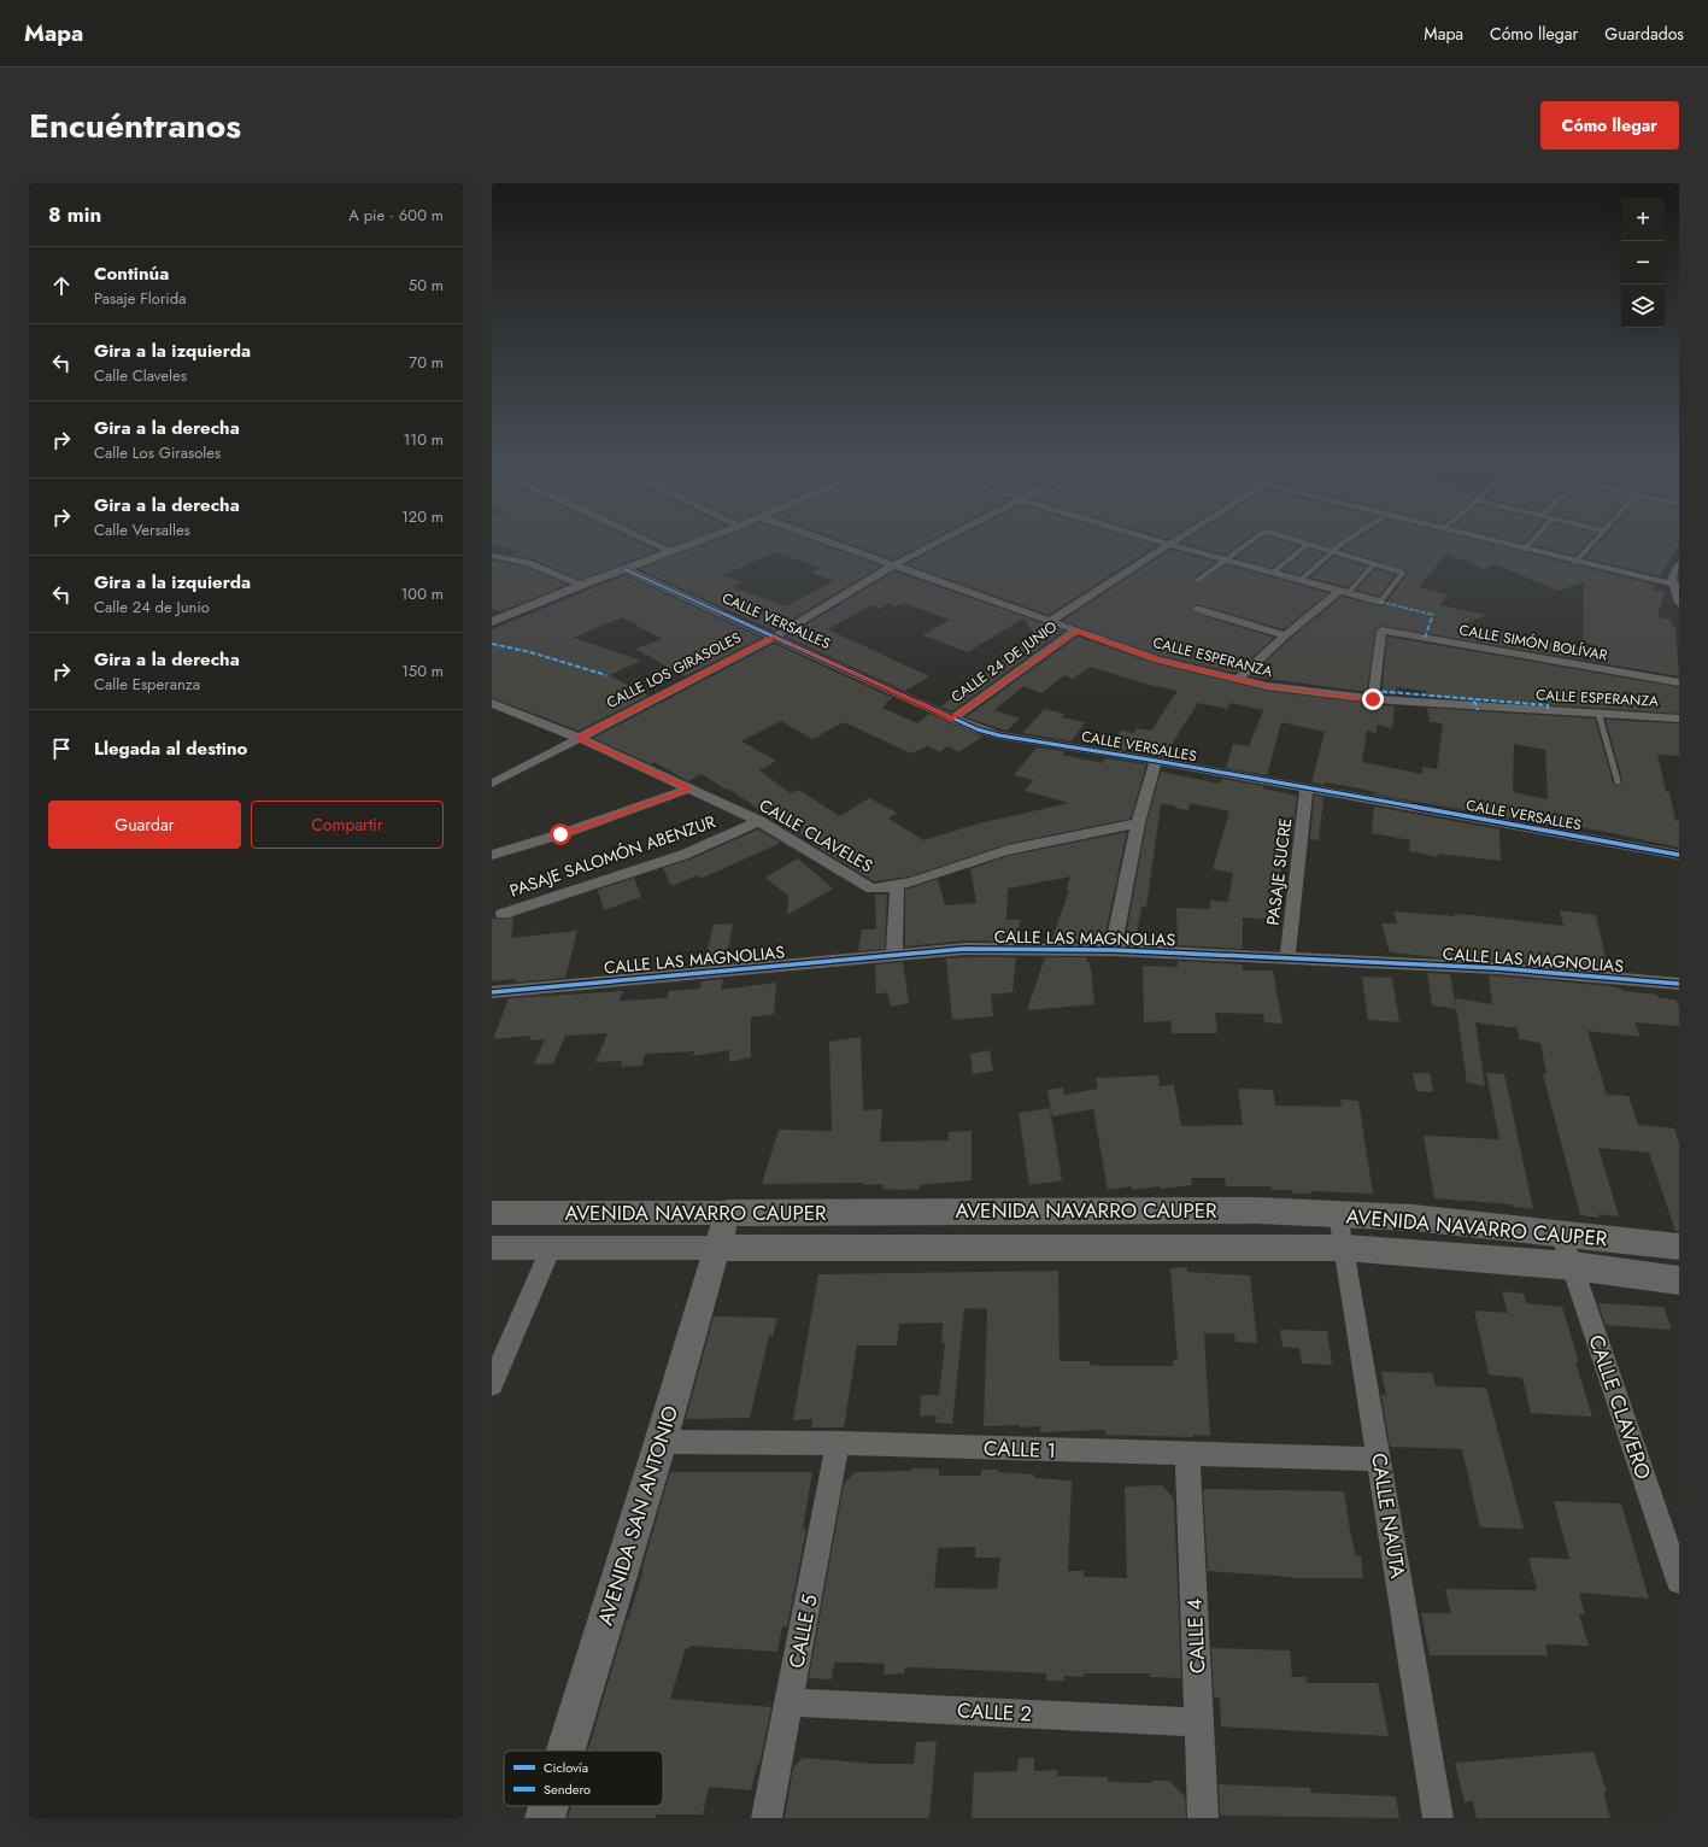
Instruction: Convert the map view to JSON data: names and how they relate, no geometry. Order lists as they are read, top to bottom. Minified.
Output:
{"streets":{"main road":["AVENIDA NAVARRO CAUPER","AVENIDA SAN ANTONIO"],"street":["CALLE VERSALLES","CALLE SIMÓN BOLÍVAR","CALLE ESPERANZA","CALLE 24 DE JUNIO","CALLE LOS GIRASOLES","CALLE CLAVELES","PASAJE SALOMÓN ABENZUR","PASAJE SUCRE","CALLE LAS MAGNOLIAS","CALLE CLAVERO","CALLE 1","CALLE NAUTA","CALLE 5","CALLE 4","CALLE 2"]},"crossings":[["CALLE VERSALLES","CALLE 24 DE JUNIO"],["CALLE VERSALLES","CALLE LOS GIRASOLES"],["CALLE VERSALLES","PASAJE SUCRE"],["CALLE SIMÓN BOLÍVAR","CALLE ESPERANZA"],["CALLE ESPERANZA","CALLE 24 DE JUNIO"],["CALLE ESPERANZA","CALLE LOS GIRASOLES"],["CALLE LOS GIRASOLES","CALLE CLAVELES"],["CALLE CLAVELES","PASAJE SALOMÓN ABENZUR"],["PASAJE SUCRE","CALLE LAS MAGNOLIAS"],["AVENIDA NAVARRO CAUPER","CALLE CLAVERO"],["AVENIDA NAVARRO CAUPER","AVENIDA SAN ANTONIO"],["AVENIDA NAVARRO CAUPER","CALLE NAUTA"],["CALLE 1","AVENIDA SAN ANTONIO"],["CALLE 1","CALLE NAUTA"],["CALLE 1","CALLE 5"],["CALLE 1","CALLE 4"],["CALLE 5","CALLE 2"],["CALLE 4","CALLE 2"]],"legend":["Ciclovía","Sendero"],"page":{"header":"Mapa","nav":["Mapa","Cómo llegar","Guardados"],"title":"Encuéntranos","buttons":["Cómo llegar",["Guardar","Compartir"]],"heading":["8 min","A pie · 600 m"],"map_buttons":["+","−"],"list":[["Continúa","Pasaje Florida","50 m"],["Gira a la izquierda","Calle Claveles","70 m"],["Gira a la derecha","Calle Los Girasoles","110 m"],["Gira a la derecha","Calle Versalles","120 m"],["Gira a la izquierda","Calle 24 de Junio","100 m"],["Gira a la derecha","Calle Esperanza","150 m"],"Llegada al destino"]}}
